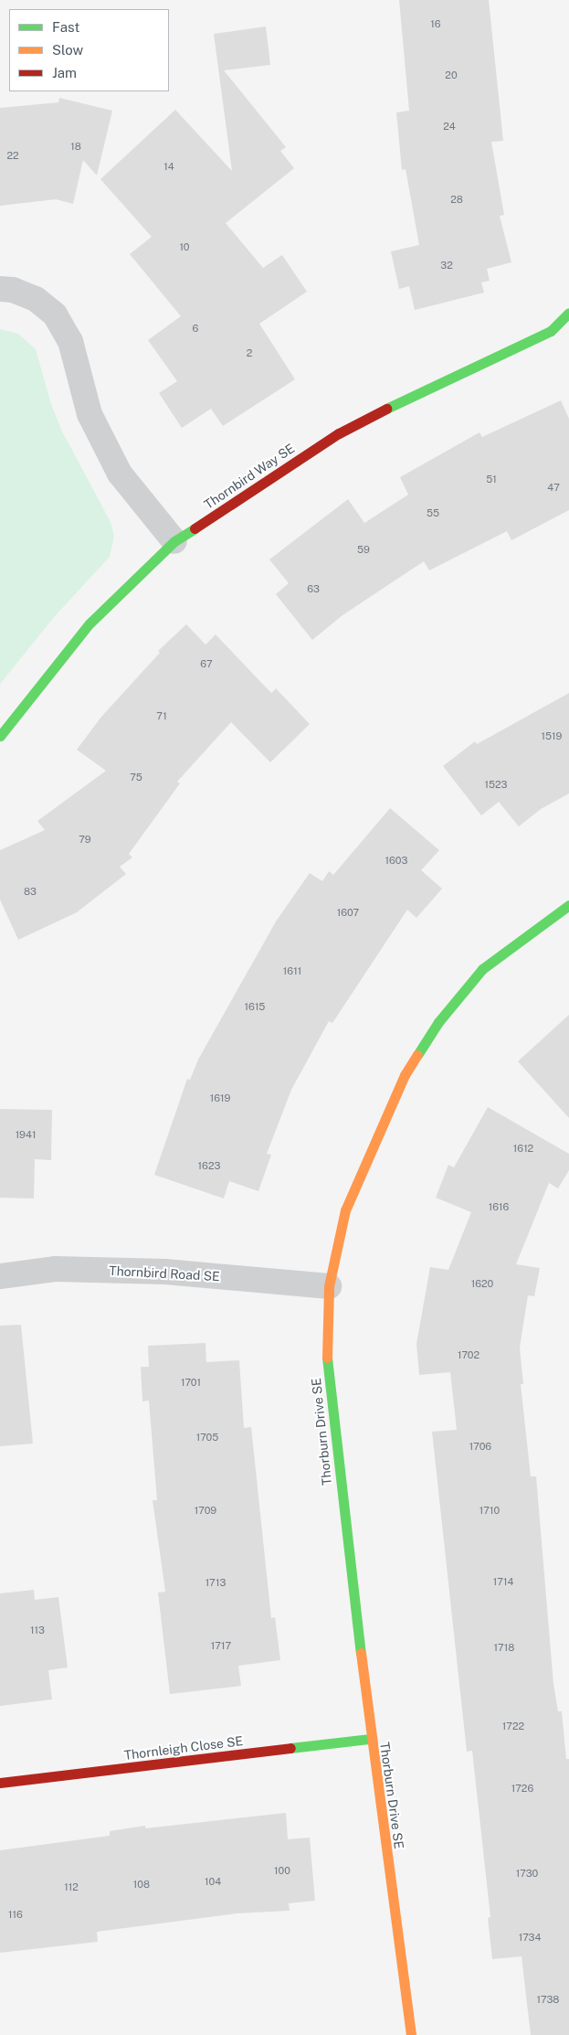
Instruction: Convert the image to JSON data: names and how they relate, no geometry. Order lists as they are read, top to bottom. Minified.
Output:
{"streets":{"street":["Thornbird Way SE","Thornbird Road SE","Thorburn Drive SE","Thornleigh Close SE"]},"crossings":[["Thornbird Road SE","Thorburn Drive SE"],["Thorburn Drive SE","Thornleigh Close SE"]],"house_numbers":["16","20","24","18","22","14","28","10","32","6","2","51","47","55","59","63","67","71","1519","75","1523","79","1603","83","1607","1611","1615","1619","1941","1612","1623","1616","1620","1702","1701","1705","1706","1709","1710","1714","1713","113","1717","1718","1722","1726","100","1730","104","108","112","116","1734","1738"],"legend":["Fast","Slow","Jam"]}
